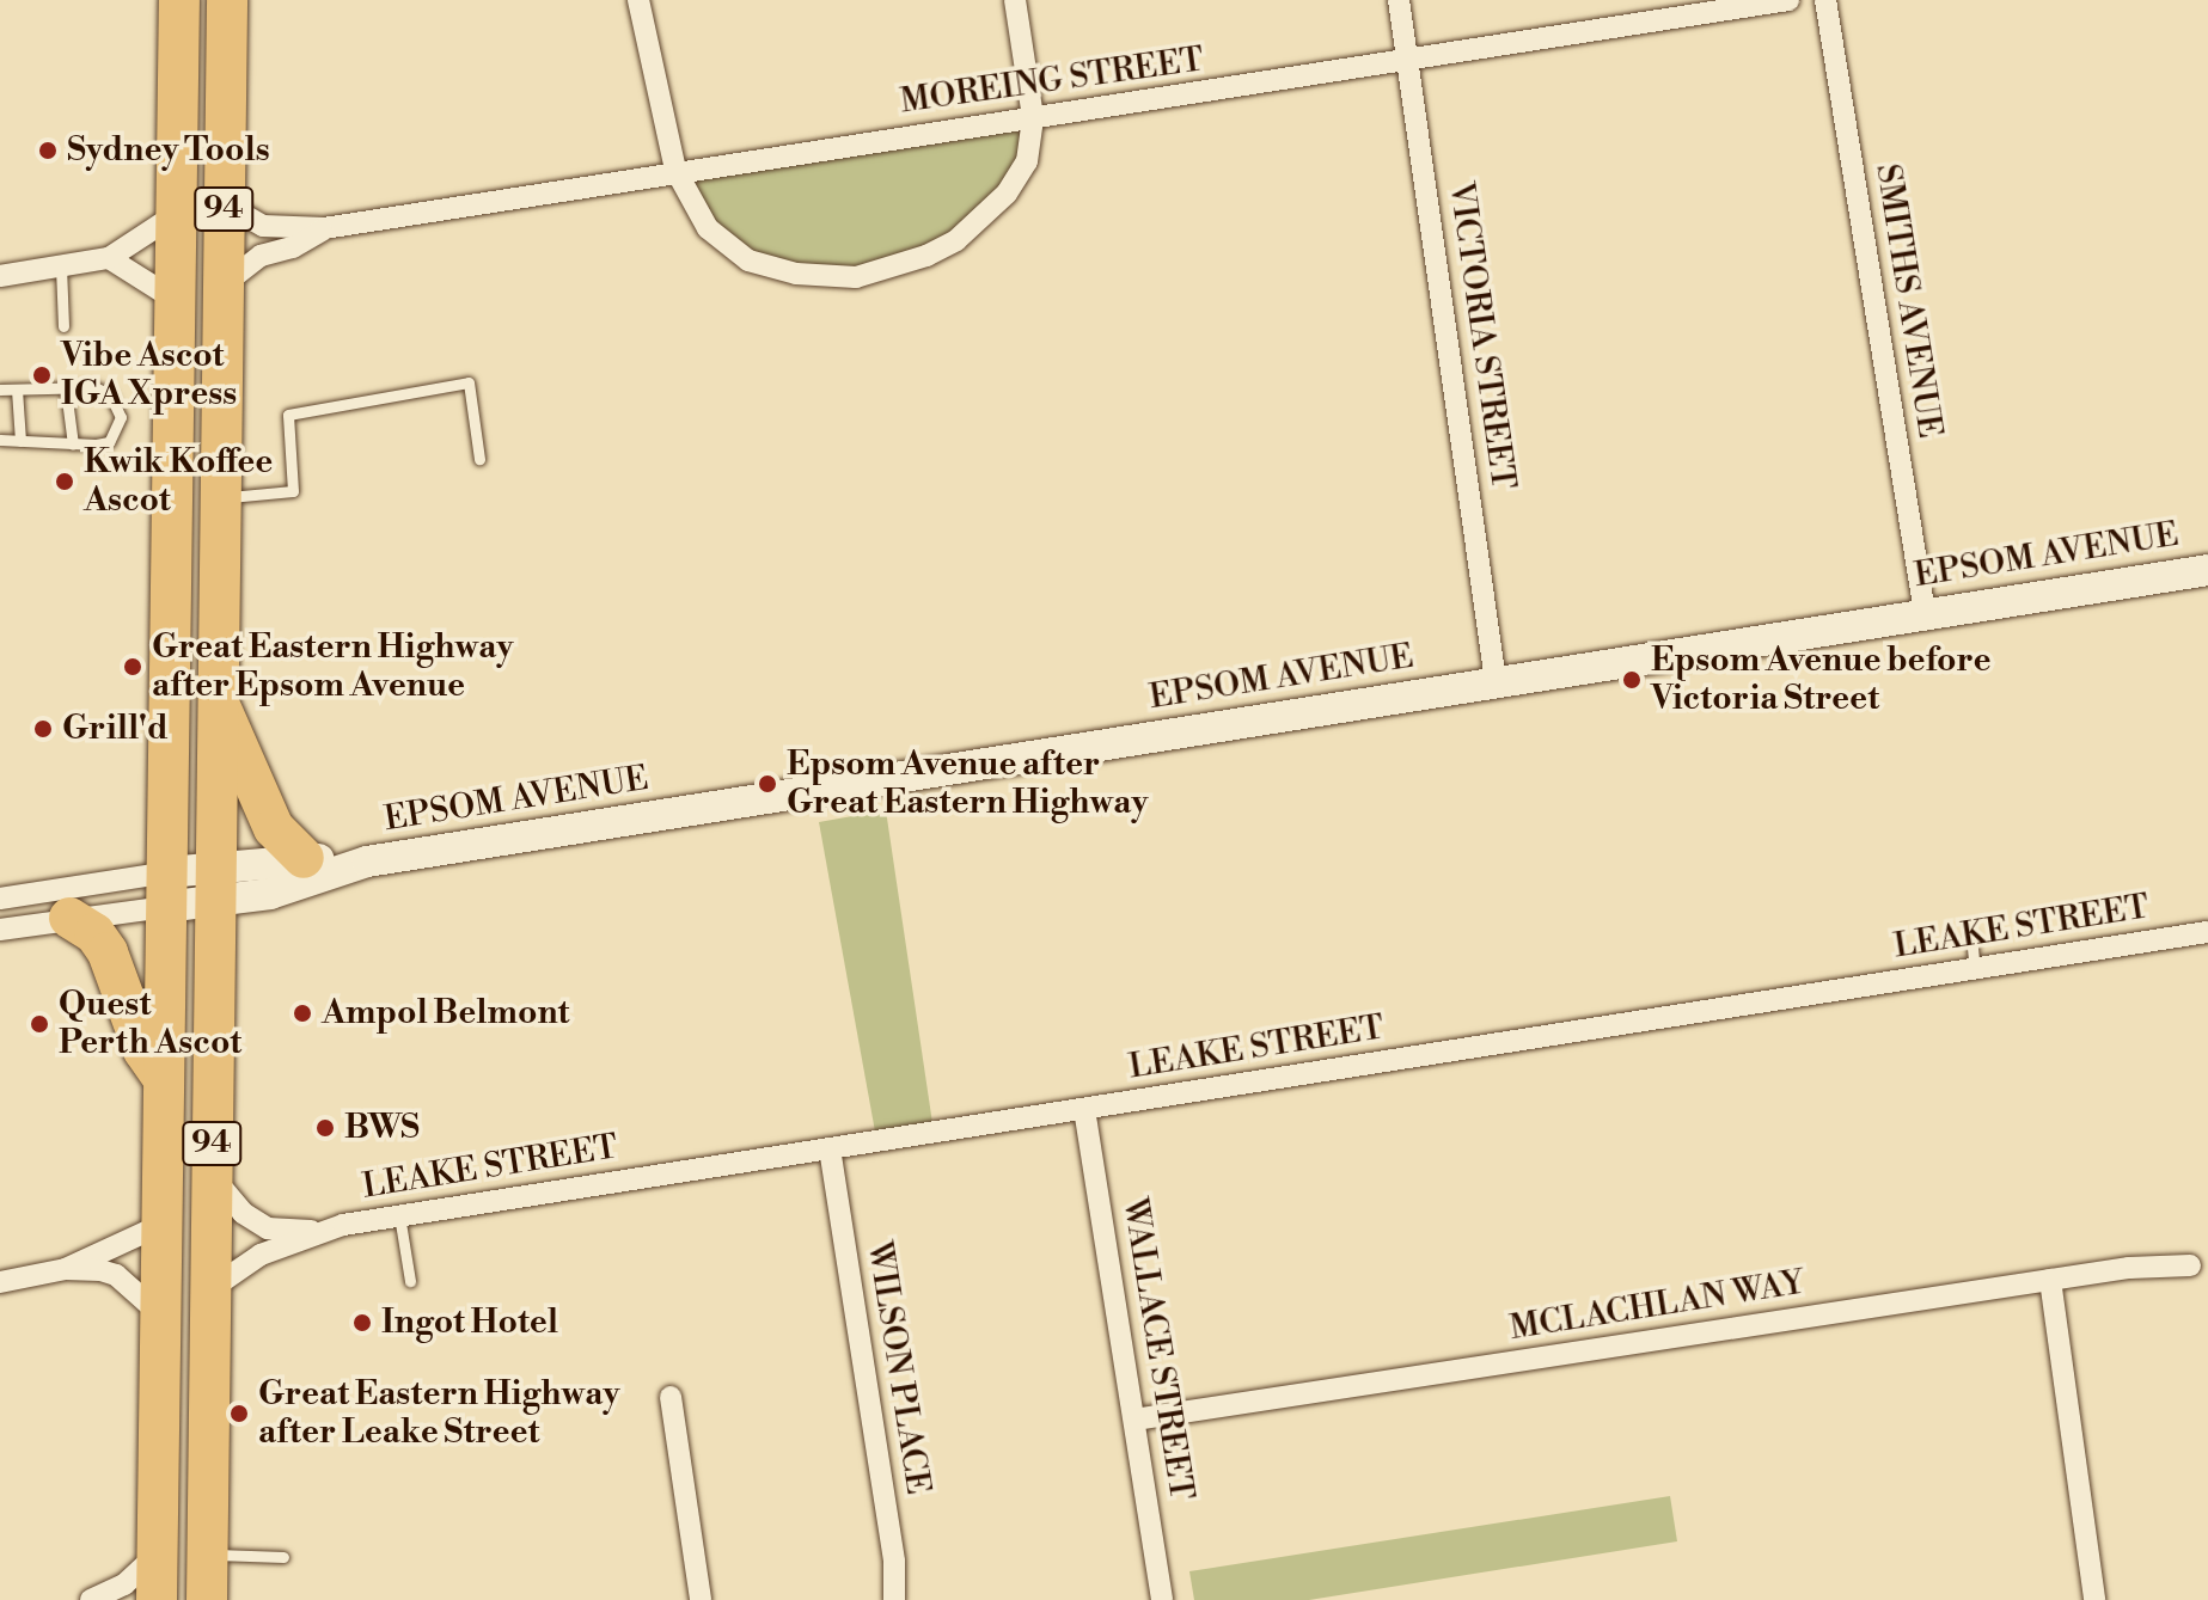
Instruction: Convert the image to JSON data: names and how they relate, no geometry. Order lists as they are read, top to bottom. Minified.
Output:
{"streets":{"highway":["94"],"street":["MOREING STREET","SMITHS AVENUE","VICTORIA STREET","EPSOM AVENUE","LEAKE STREET","MCLACHLAN WAY","WALLACE STREET","WILSON PLACE"]},"crossings":[["MOREING STREET","94"],["MOREING STREET","VICTORIA STREET"],["94","EPSOM AVENUE"],["94","LEAKE STREET"],["SMITHS AVENUE","EPSOM AVENUE"],["VICTORIA STREET","EPSOM AVENUE"],["LEAKE STREET","WALLACE STREET"],["LEAKE STREET","WILSON PLACE"],["MCLACHLAN WAY","WALLACE STREET"]],"places":["Sydney Tools","Vibe Ascot IGA Xpress","Kwik Koffee Ascot","Great Eastern Highway after Epsom Avenue","Epsom Avenue before Victoria Street","Grill'd","Epsom Avenue after Great Eastern Highway","Ampol Belmont","Quest Perth Ascot","BWS","Ingot Hotel","Great Eastern Highway after Leake Street"]}
